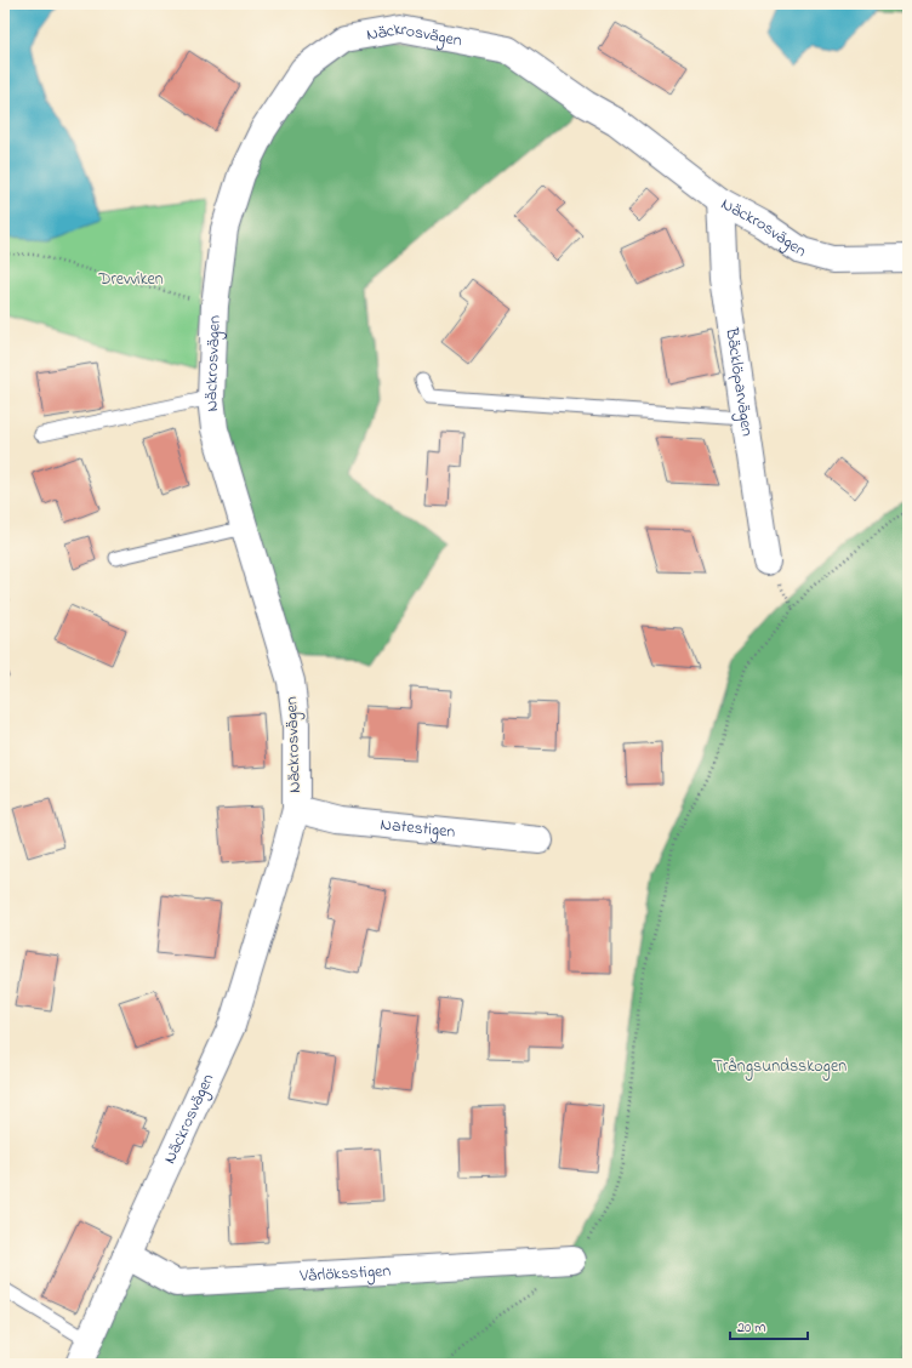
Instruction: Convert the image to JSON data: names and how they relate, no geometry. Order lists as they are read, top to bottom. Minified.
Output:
{"streets":{"street":["Näckrosvägen","Bäcklöparvägen","Natestigen","Vårlöksstigen"]},"crossings":[["Näckrosvägen","Bäcklöparvägen"],["Näckrosvägen","Natestigen"],["Näckrosvägen","Vårlöksstigen"]],"parks":["Drevviken","Trångsundsskogen"],"scale_bar":"20 m"}
